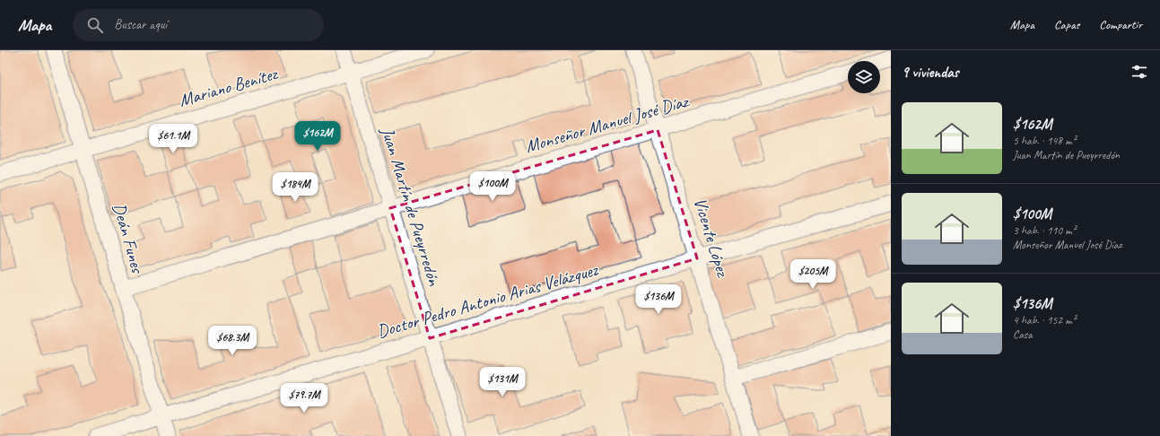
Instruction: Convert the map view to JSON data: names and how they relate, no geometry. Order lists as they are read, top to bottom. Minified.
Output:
{"streets":{"street":["Mariano Benítez","Monseñor Manuel José Díaz","Juan Martín de Pueyrredón","Vicente López","Deán Funes","Doctor Pedro Antonio Arias Velázquez"]},"crossings":[["Mariano Benítez","Juan Martín de Pueyrredón"],["Mariano Benítez","Deán Funes"],["Monseñor Manuel José Díaz","Juan Martín de Pueyrredón"],["Monseñor Manuel José Díaz","Vicente López"],["Monseñor Manuel José Díaz","Deán Funes"],["Juan Martín de Pueyrredón","Doctor Pedro Antonio Arias Velázquez"],["Vicente López","Doctor Pedro Antonio Arias Velázquez"],["Deán Funes","Doctor Pedro Antonio Arias Velázquez"]],"page":{"header":"Mapa","search":"Buscar aquí","nav":["Mapa","Capas","Compartir"],"heading":"9 viviendas","list":[{"name":"$162M","note":"5 hab. · 148 m² · Juan Martín de Pueyrredón"},{"name":"$100M","note":"3 hab. · 110 m² · Monseñor Manuel José Díaz"},{"name":"$136M","note":"4 hab. · 152 m² · Casa"}],"price":["$162M","$61.1M","$100M","$184M","$205M","$136M","$68.3M","$131M","$79.7M"]}}
